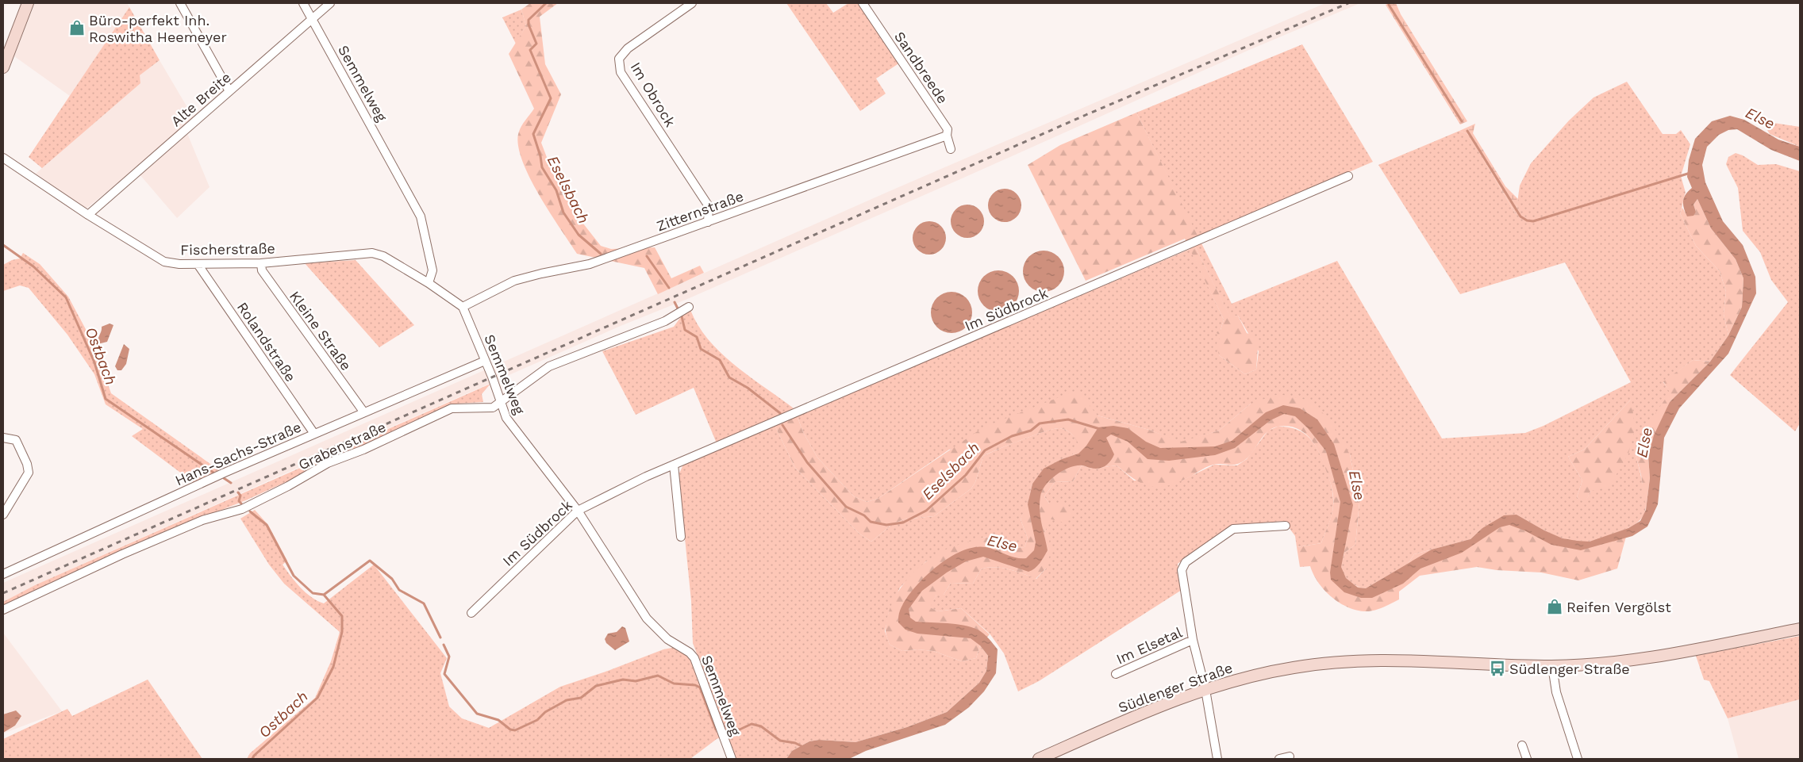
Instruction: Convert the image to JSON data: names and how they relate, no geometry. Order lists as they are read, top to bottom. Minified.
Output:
{"streets":{"main road":["Südlenger Straße"],"street":["Sandbreede","Semmelweg","Im Obrock","Alte Breite","Zitternstraße","Fischerstraße","Im Südbrock","Kleine Straße","Rolandstraße","Grabenstraße","Hans-Sachs-Straße","Im Elsetal"]},"crossings":[["Sandbreede","Zitternstraße"],["Semmelweg","Alte Breite"],["Semmelweg","Zitternstraße"],["Semmelweg","Fischerstraße"],["Semmelweg","Im Südbrock"],["Semmelweg","Grabenstraße"],["Semmelweg","Hans-Sachs-Straße"],["Im Obrock","Zitternstraße"],["Alte Breite","Fischerstraße"],["Fischerstraße","Kleine Straße"],["Fischerstraße","Rolandstraße"],["Kleine Straße","Hans-Sachs-Straße"],["Rolandstraße","Hans-Sachs-Straße"]],"water":["Else","Eselsbach","Ostbach"],"places":{"shop":["Büro-perfekt Inh. Roswitha Heemeyer","Reifen Vergölst"],"bus stop":["Südlenger Straße"]}}
